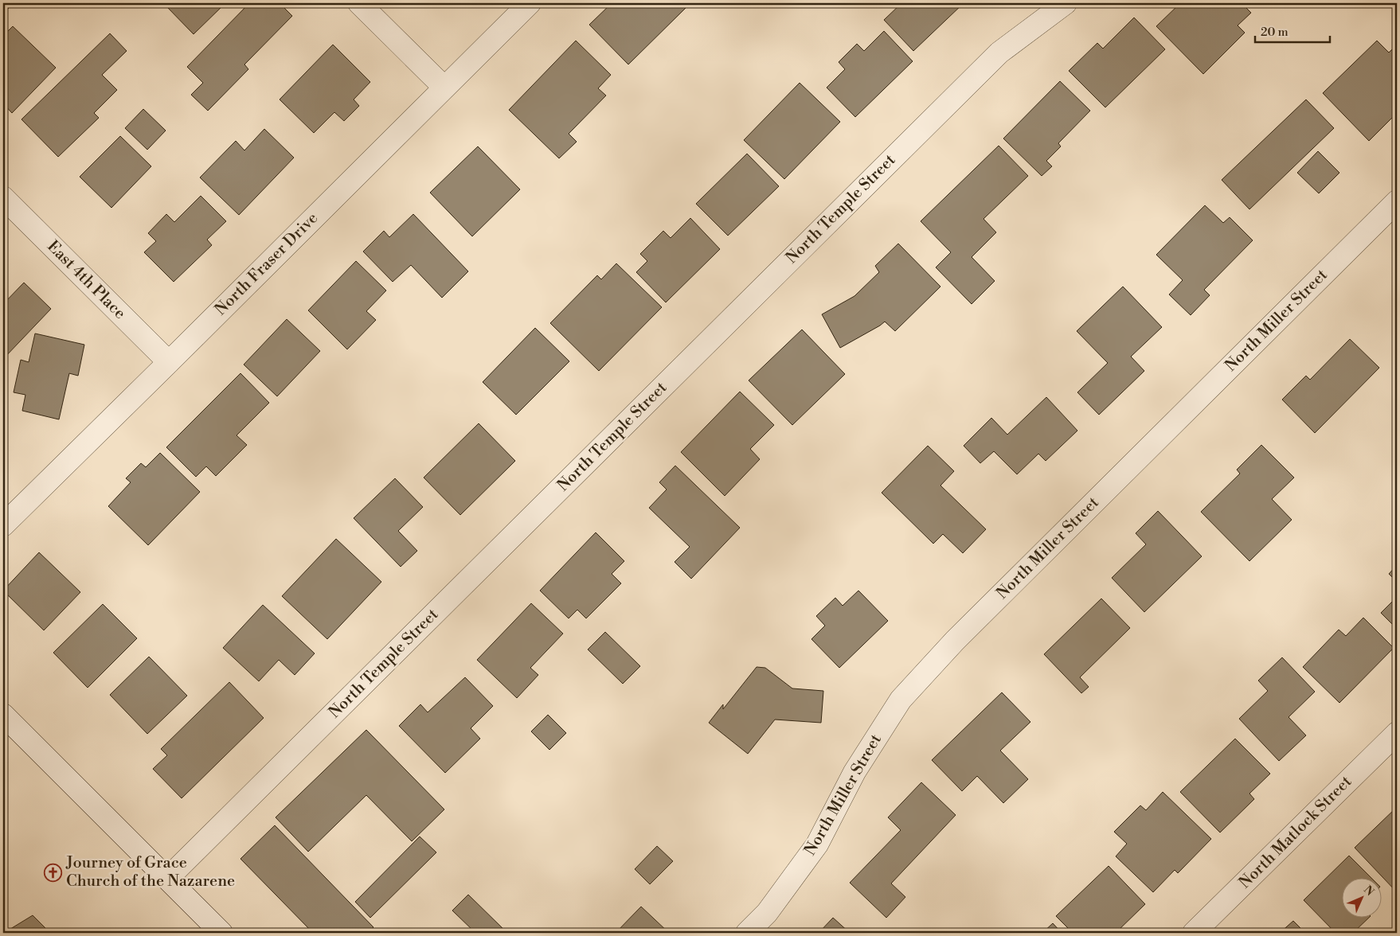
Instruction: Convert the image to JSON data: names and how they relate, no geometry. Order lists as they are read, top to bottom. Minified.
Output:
{"streets":{"street":["North Temple Street","North Fraser Drive","East 4th Place","North Miller Street","North Matlock Street"]},"crossings":[["North Fraser Drive","East 4th Place"]],"places":{"church":["Journey of Grace Church of the Nazarene"]},"scale_bar":"20 m","north":"top right"}
